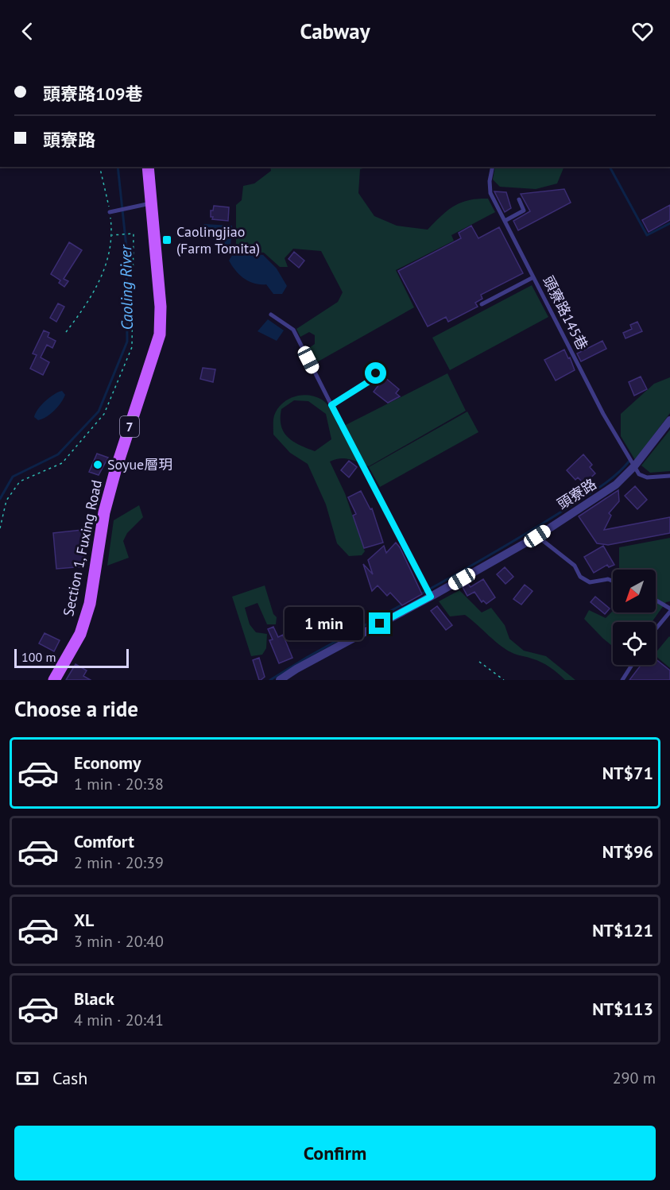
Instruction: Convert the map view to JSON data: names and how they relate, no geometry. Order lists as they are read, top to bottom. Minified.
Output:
{"streets":{"main road":["7","Section 1, Fuxing Road"],"street":["頭寮路"],"lane":["頭寮路145巷"]},"crossings":[["頭寮路145巷","頭寮路"]],"water":["Caoling River"],"places":{"transit":["Caolingjiao (Farm Tomita)"],"other":["Soyue層玥"]},"scale_bar":"100 m","north":"bottom left","page":{"header":"Cabway","banner":["頭寮路109巷","頭寮路"],"bubble":"1 min","scale":"100 m","heading":"Choose a ride","list":[{"name":"Economy","note":"1 min · 20:38","value":"NT$71"},{"name":"Comfort","note":"2 min · 20:39","value":"NT$96"},{"name":"XL","note":"3 min · 20:40","value":"NT$121"},{"name":"Black","note":"4 min · 20:41","value":"NT$113"}],"pay":["Cash","290 m"],"buttons":"Confirm"}}
